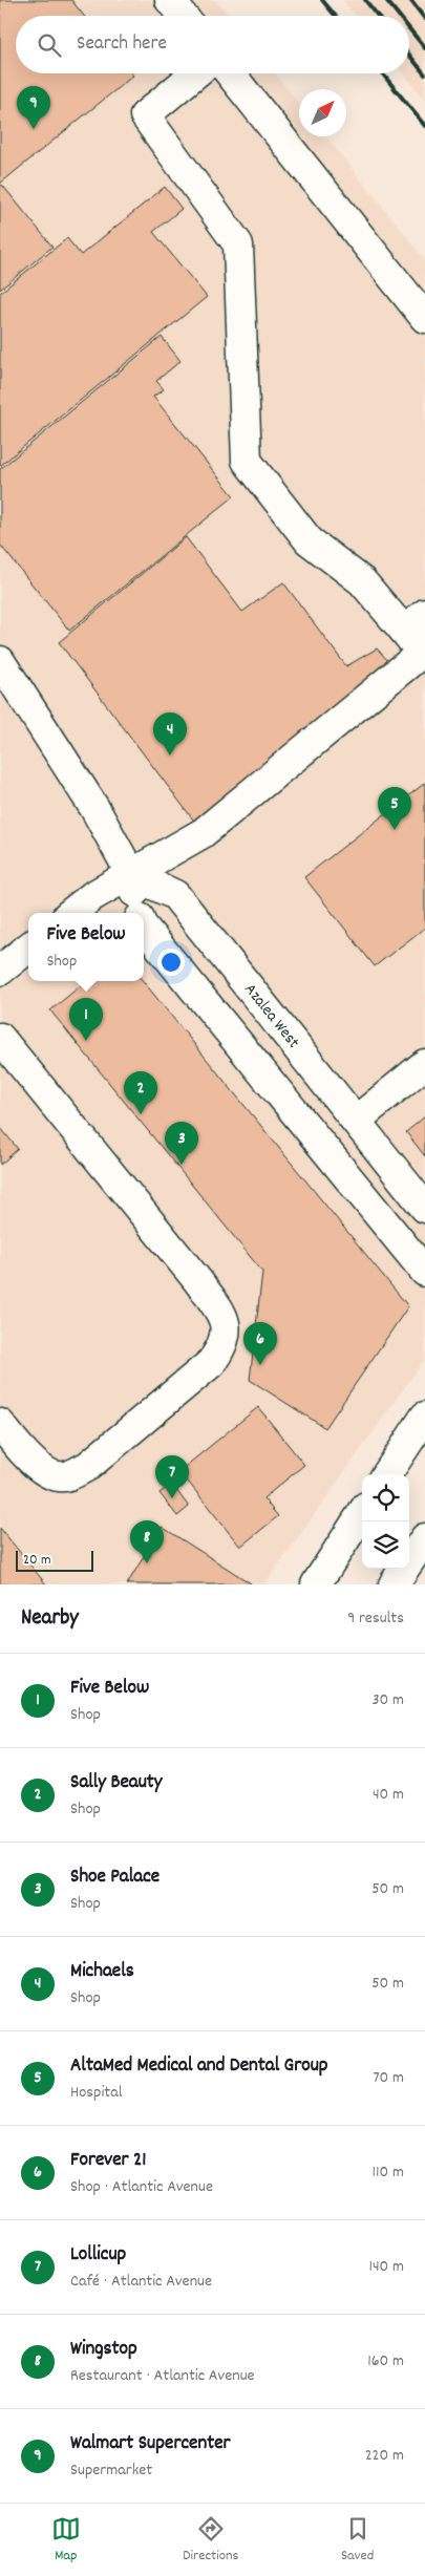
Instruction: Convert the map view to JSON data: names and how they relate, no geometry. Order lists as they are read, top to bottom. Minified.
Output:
{"streets":{"main road":["Azalea West"]},"scale_bar":"20 m","north":"top right","page":{"search":"Search here","pins":["9","4","5","1","2","3","6","7","8"],"popup":["Five Below","Shop"],"scale":"20 m","heading":["Nearby","9 results"],"list":[{"mark":"1","name":"Five Below","note":"Shop","value":"30 m"},{"mark":"2","name":"Sally Beauty","note":"Shop","value":"40 m"},{"mark":"3","name":"Shoe Palace","note":"Shop","value":"50 m"},{"mark":"4","name":"Michaels","note":"Shop","value":"50 m"},{"mark":"5","name":"AltaMed Medical and Dental Group","note":"Hospital","value":"70 m"},{"mark":"6","name":"Forever 21","note":"Shop · Atlantic Avenue","value":"110 m"},{"mark":"7","name":"Lollicup","note":"Café · Atlantic Avenue","value":"140 m"},{"mark":"8","name":"Wingstop","note":"Restaurant · Atlantic Avenue","value":"160 m"},{"mark":"9","name":"Walmart Supercenter","note":"Supermarket","value":"220 m"}],"nav":["Map","Directions","Saved"]}}
